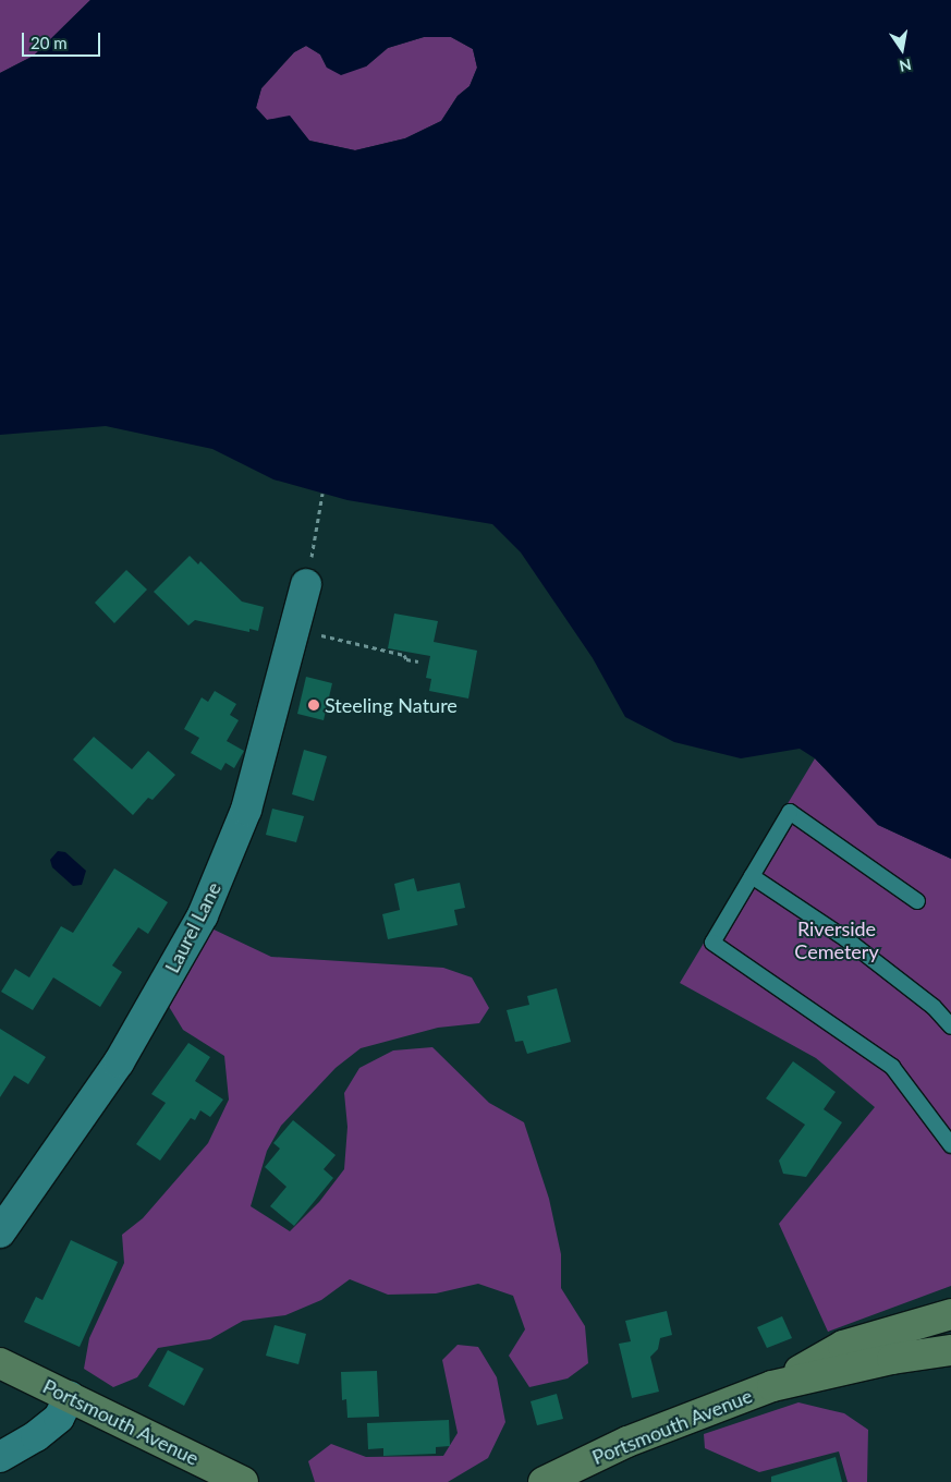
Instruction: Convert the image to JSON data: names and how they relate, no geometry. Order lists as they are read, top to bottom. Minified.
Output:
{"streets":{"main road":["Portsmouth Avenue"],"street":["Laurel Lane"]},"parks":["Riverside Cemetery"],"places":["Steeling Nature"],"scale_bar":"20 m","north":"bottom"}
